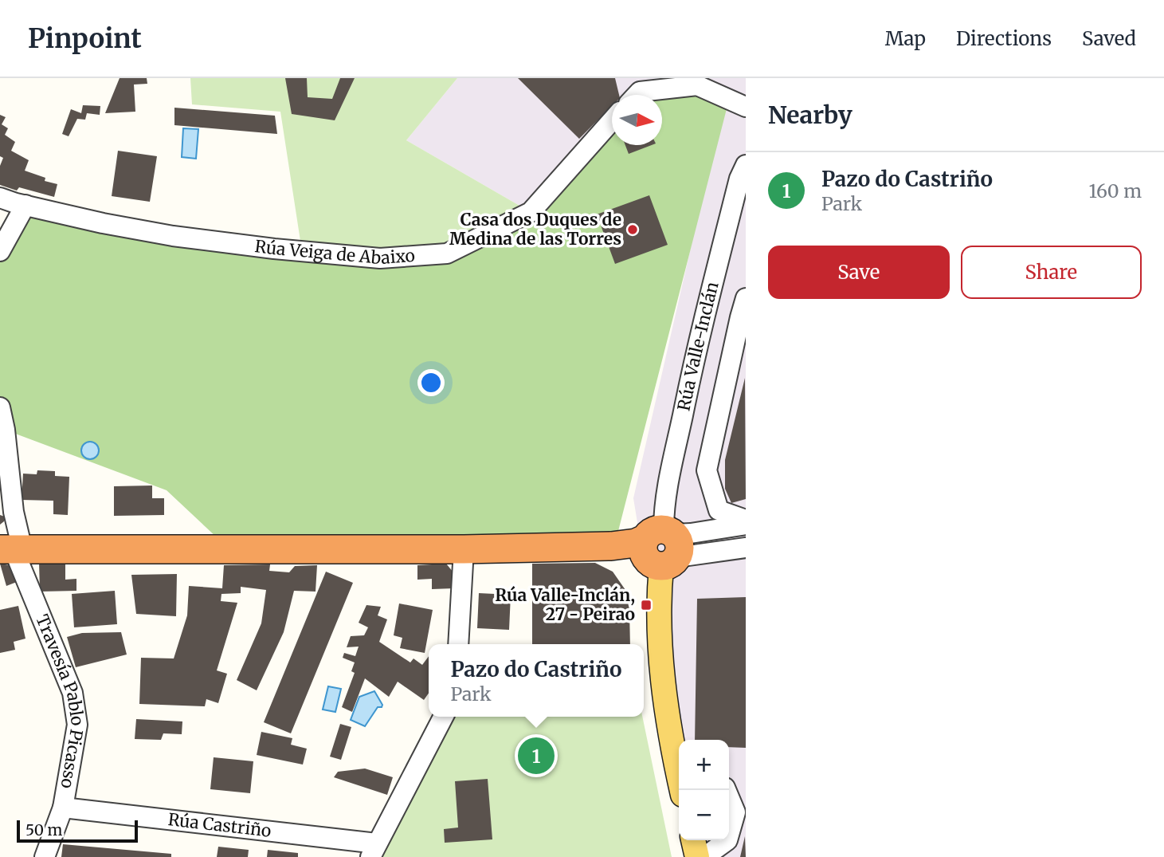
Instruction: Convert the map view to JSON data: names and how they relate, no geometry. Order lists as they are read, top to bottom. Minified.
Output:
{"streets":{"main road":["Rúa Valle-Inclán"],"street":["Rúa Veiga de Abaixo","Travesía Pablo Picasso","Rúa Castriño"]},"crossings":[["Travesía Pablo Picasso","Rúa Castriño"]],"places":{"other":["Casa dos Duques de Medina de las Torres"],"transit":["Rúa Valle-Inclán, 27 - Peirao"]},"scale_bar":"50 m","north":"right","page":{"header":"Pinpoint","nav":["Map","Directions","Saved"],"heading":"Nearby","list":[{"mark":"1","name":"Pazo do Castriño","note":"Park","value":"160 m"}],"buttons":["Save","Share"],"popup":["Pazo do Castriño","Park"],"pins":"1","map_buttons":["+","−"],"scale":"50 m"}}
